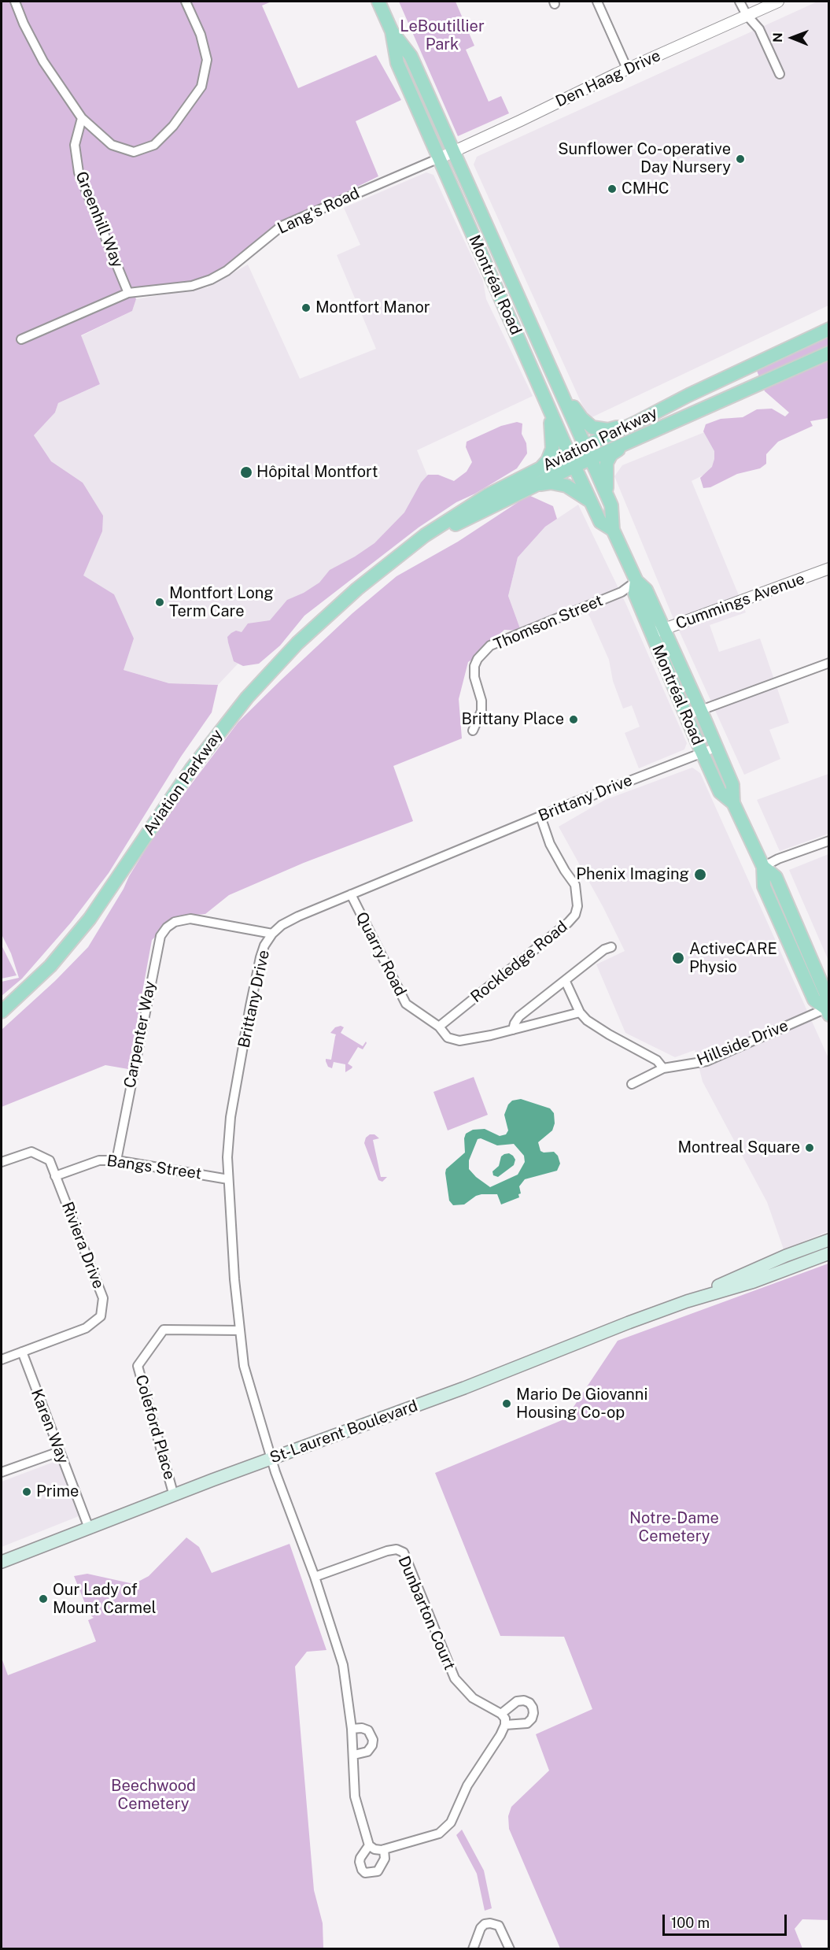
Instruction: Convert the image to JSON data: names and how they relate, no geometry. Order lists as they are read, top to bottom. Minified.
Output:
{"streets":{"main road":["Montréal Road","Aviation Parkway","St-Laurent Boulevard"],"street":["Den Haag Drive","Lang's Road","Greenhill Way","Cummings Avenue","Thomson Street","Brittany Drive","Quarry Road","Rockledge Road","Carpenter Way","Hillside Drive","Bangs Street","Riviera Drive","Karen Way","Coleford Place","Dunbarton Court"]},"crossings":[["Den Haag Drive","Lang's Road"],["Den Haag Drive","Montréal Road"],["Lang's Road","Greenhill Way"],["Lang's Road","Montréal Road"],["Montréal Road","Aviation Parkway"],["Montréal Road","Cummings Avenue"],["Montréal Road","Thomson Street"],["Montréal Road","Brittany Drive"],["Montréal Road","Hillside Drive"],["Brittany Drive","Quarry Road"],["Brittany Drive","Rockledge Road"],["Brittany Drive","Carpenter Way"],["Brittany Drive","Bangs Street"],["Brittany Drive","Coleford Place"],["Brittany Drive","St-Laurent Boulevard"],["Quarry Road","Rockledge Road"],["Carpenter Way","Bangs Street"],["Bangs Street","Riviera Drive"],["Riviera Drive","Karen Way"],["Karen Way","St-Laurent Boulevard"],["Coleford Place","St-Laurent Boulevard"]],"parks":["LeBoutillier Park","Notre-Dame Cemetery","Beechwood Cemetery"],"places":["Sunflower Co-operative Day Nursery","CMHC","Montfort Manor","Hôpital Montfort","Montfort Long Term Care","Brittany Place","Phenix Imaging","ActiveCARE Physio","Montreal Square","Mario De Giovanni Housing Co-op","Prime","Our Lady of Mount Carmel"],"scale_bar":"100 m","north":"left"}
